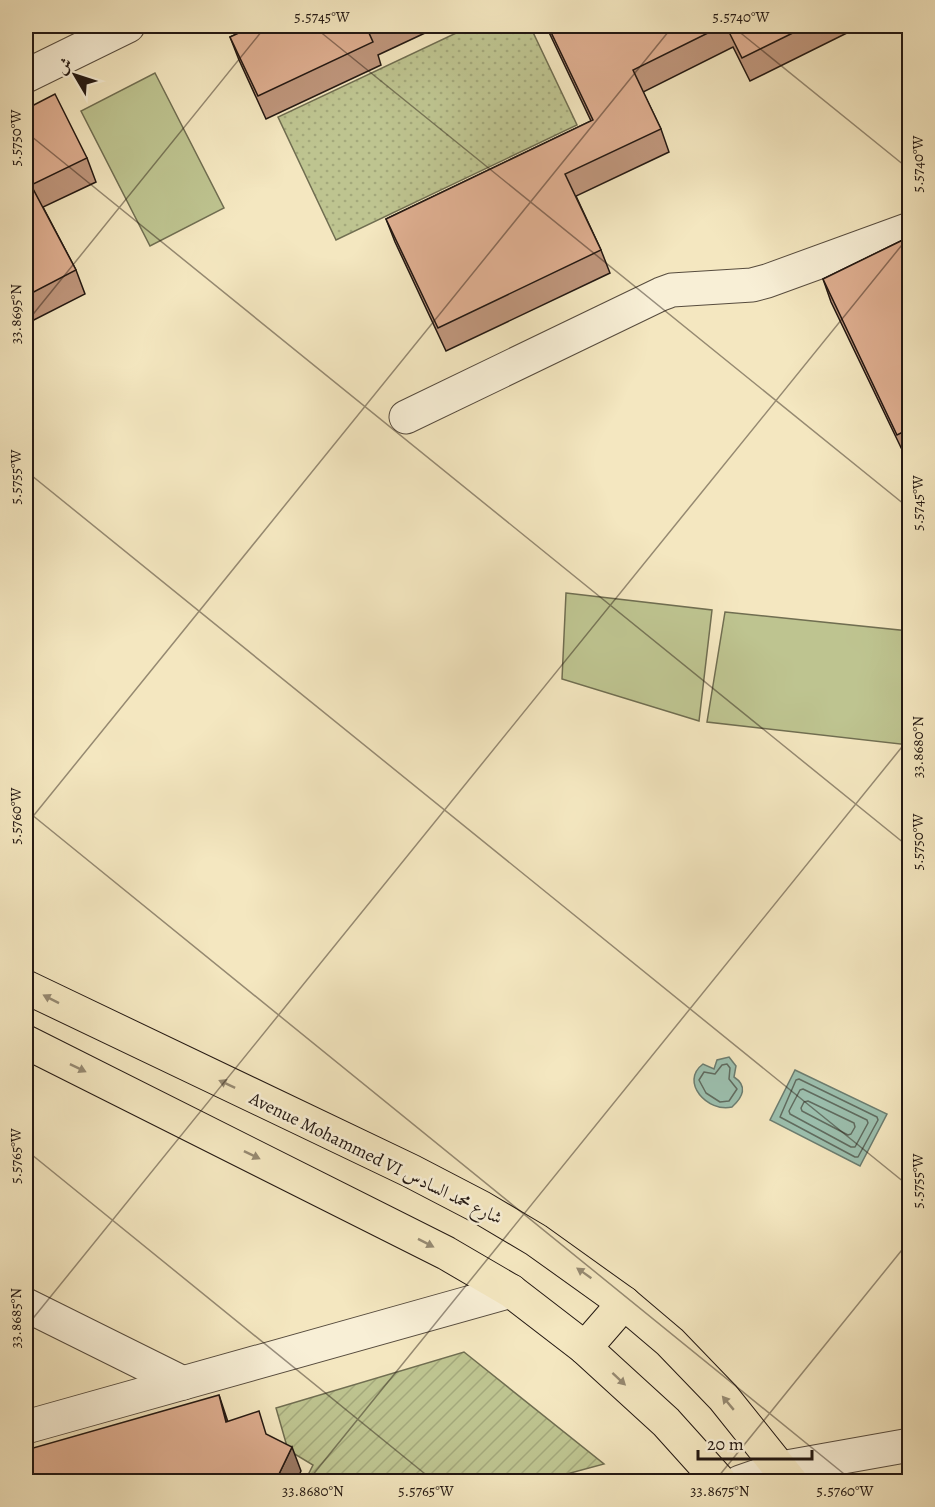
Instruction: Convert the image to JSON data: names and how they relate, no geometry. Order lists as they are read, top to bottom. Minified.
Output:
{"streets":{"main road":["Avenue Mohammed VI شارع محمد السادس"]},"scale_bar":"20 m","north":"top left","coordinates":["5.5745°W","5.5740°W","5.5750°W","33.8695°N","5.5755°W","33.8680°N","5.5760°W","5.5765°W","33.8685°N","33.8675°N"]}
